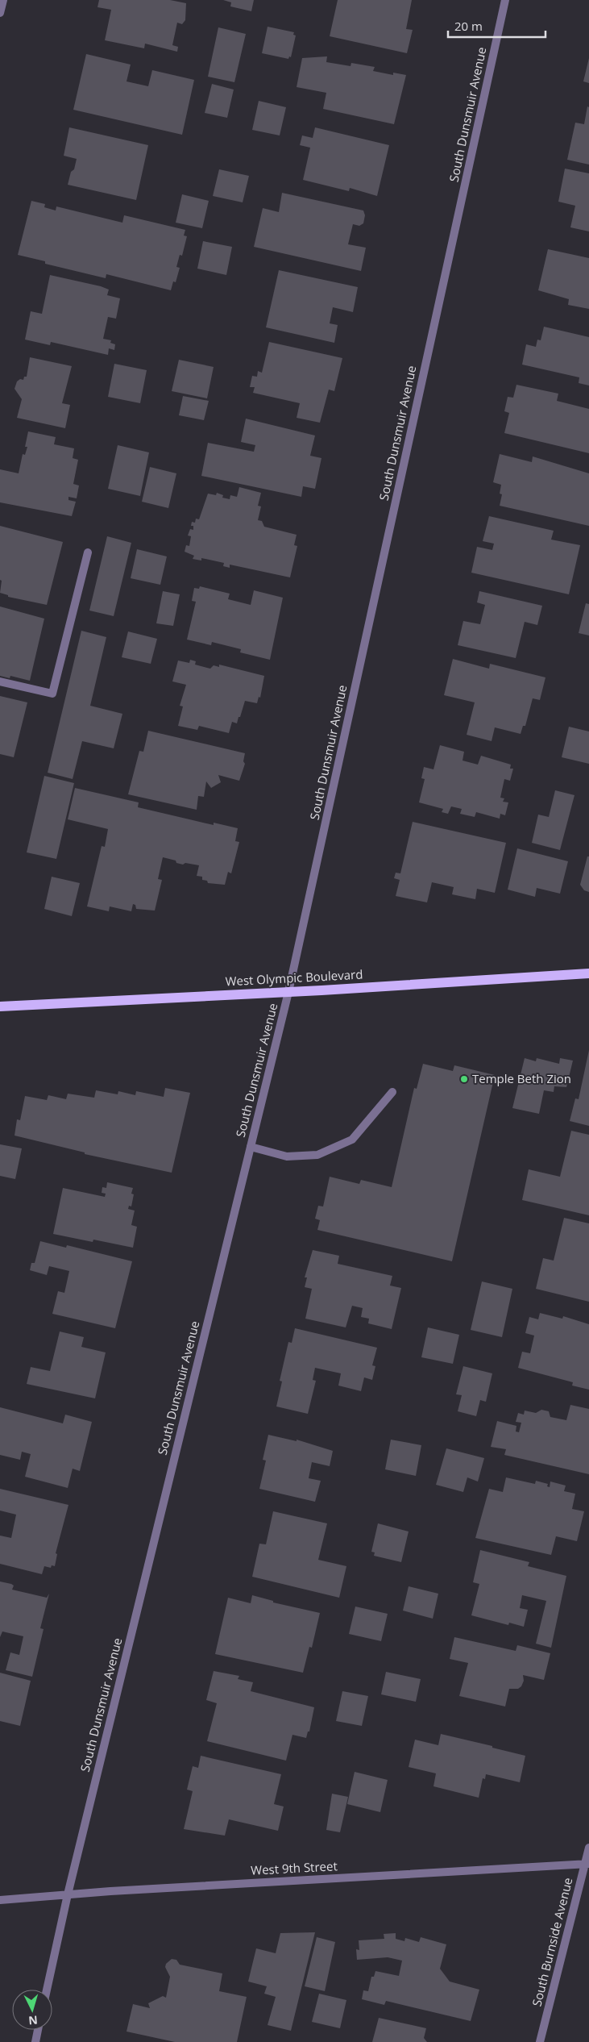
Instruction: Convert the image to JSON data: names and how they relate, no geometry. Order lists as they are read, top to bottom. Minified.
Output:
{"streets":{"main road":["West Olympic Boulevard"],"street":["South Dunsmuir Avenue","West 9th Street","South Burnside Avenue"]},"crossings":[["South Dunsmuir Avenue","West Olympic Boulevard"],["South Dunsmuir Avenue","West 9th Street"],["West 9th Street","South Burnside Avenue"]],"places":["Temple Beth Zion"],"scale_bar":"20 m","north":"bottom"}
